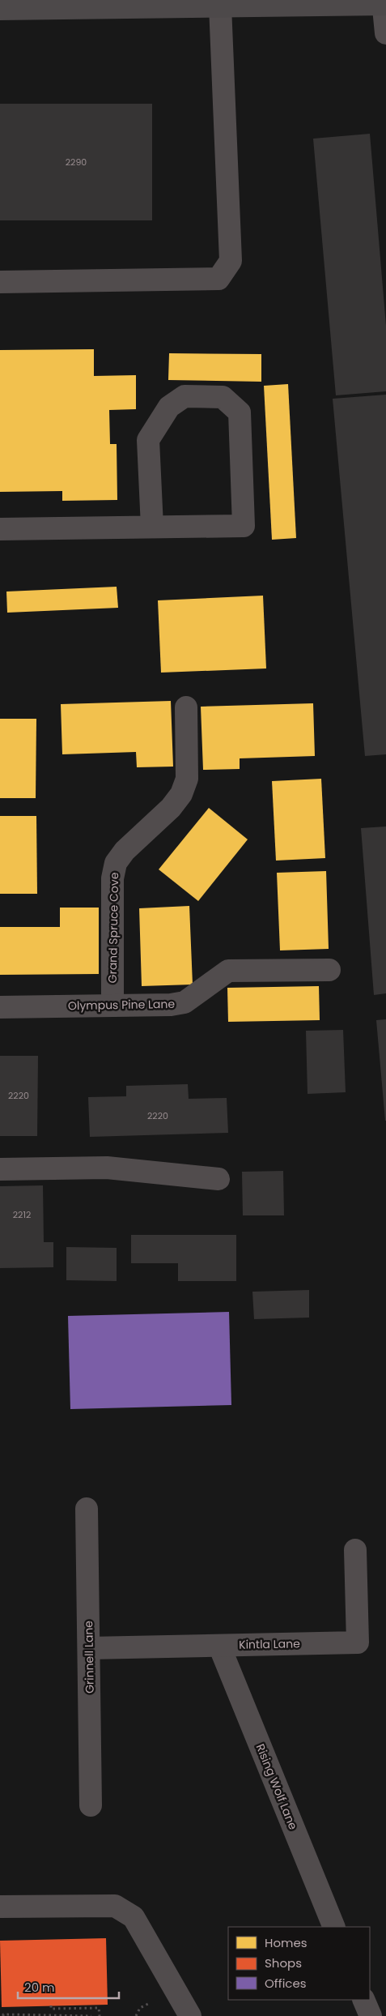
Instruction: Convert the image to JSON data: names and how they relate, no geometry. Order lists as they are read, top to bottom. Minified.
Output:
{"streets":{"street":["Grand Spruce Cove","Olympus Pine Lane","Kintla Lane","Grinnell Lane","Rising Wolf Lane"]},"crossings":[["Grand Spruce Cove","Olympus Pine Lane"],["Kintla Lane","Grinnell Lane"],["Kintla Lane","Rising Wolf Lane"]],"house_numbers":["2290","2220","2220","2212"],"legend":["Homes","Shops","Offices"],"scale_bar":"20 m"}
